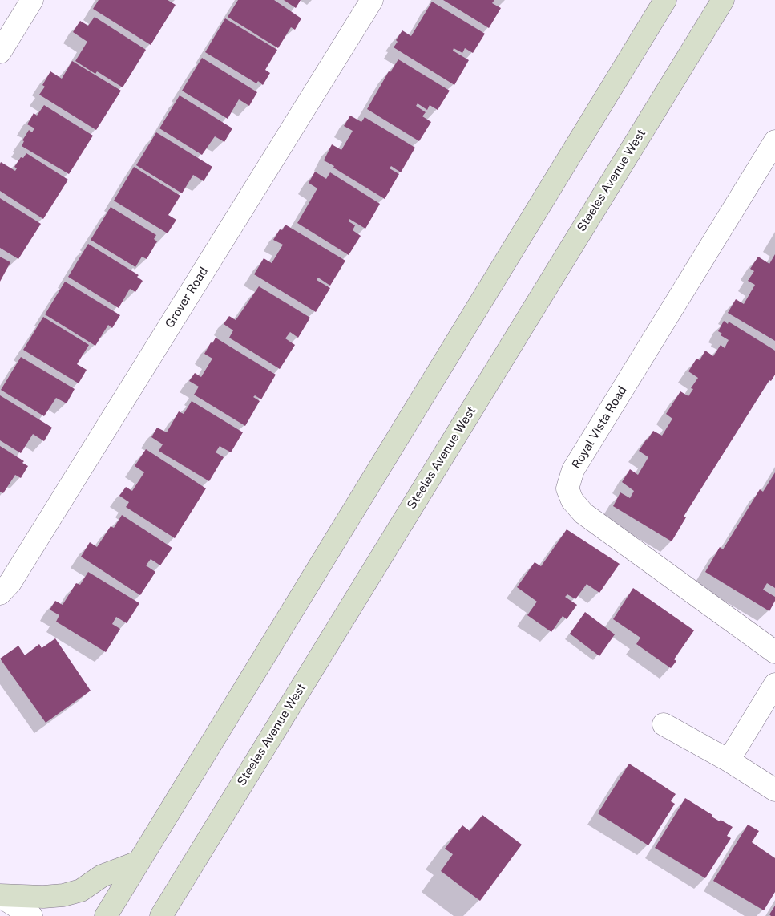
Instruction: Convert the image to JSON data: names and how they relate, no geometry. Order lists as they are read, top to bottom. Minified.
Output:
{"streets":{"main road":["Steeles Avenue West"],"street":["Grover Road","Royal Vista Road"]}}
